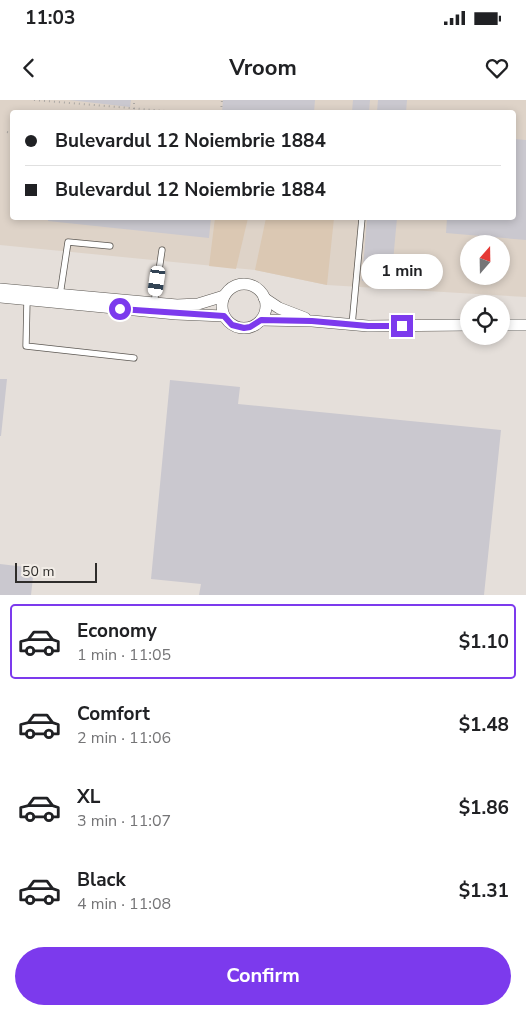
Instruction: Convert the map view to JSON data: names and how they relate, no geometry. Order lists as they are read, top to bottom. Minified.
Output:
{"scale_bar":"50 m","north":"top","page":{"status":"11:03","header":"Vroom","banner":["Bulevardul 12 Noiembrie 1884","Bulevardul 12 Noiembrie 1884"],"bubble":"1 min","scale":"50 m","list":[{"name":"Economy","note":"1 min · 11:05","value":"$1.10"},{"name":"Comfort","note":"2 min · 11:06","value":"$1.48"},{"name":"XL","note":"3 min · 11:07","value":"$1.86"},{"name":"Black","note":"4 min · 11:08","value":"$1.31"}],"buttons":"Confirm"}}
